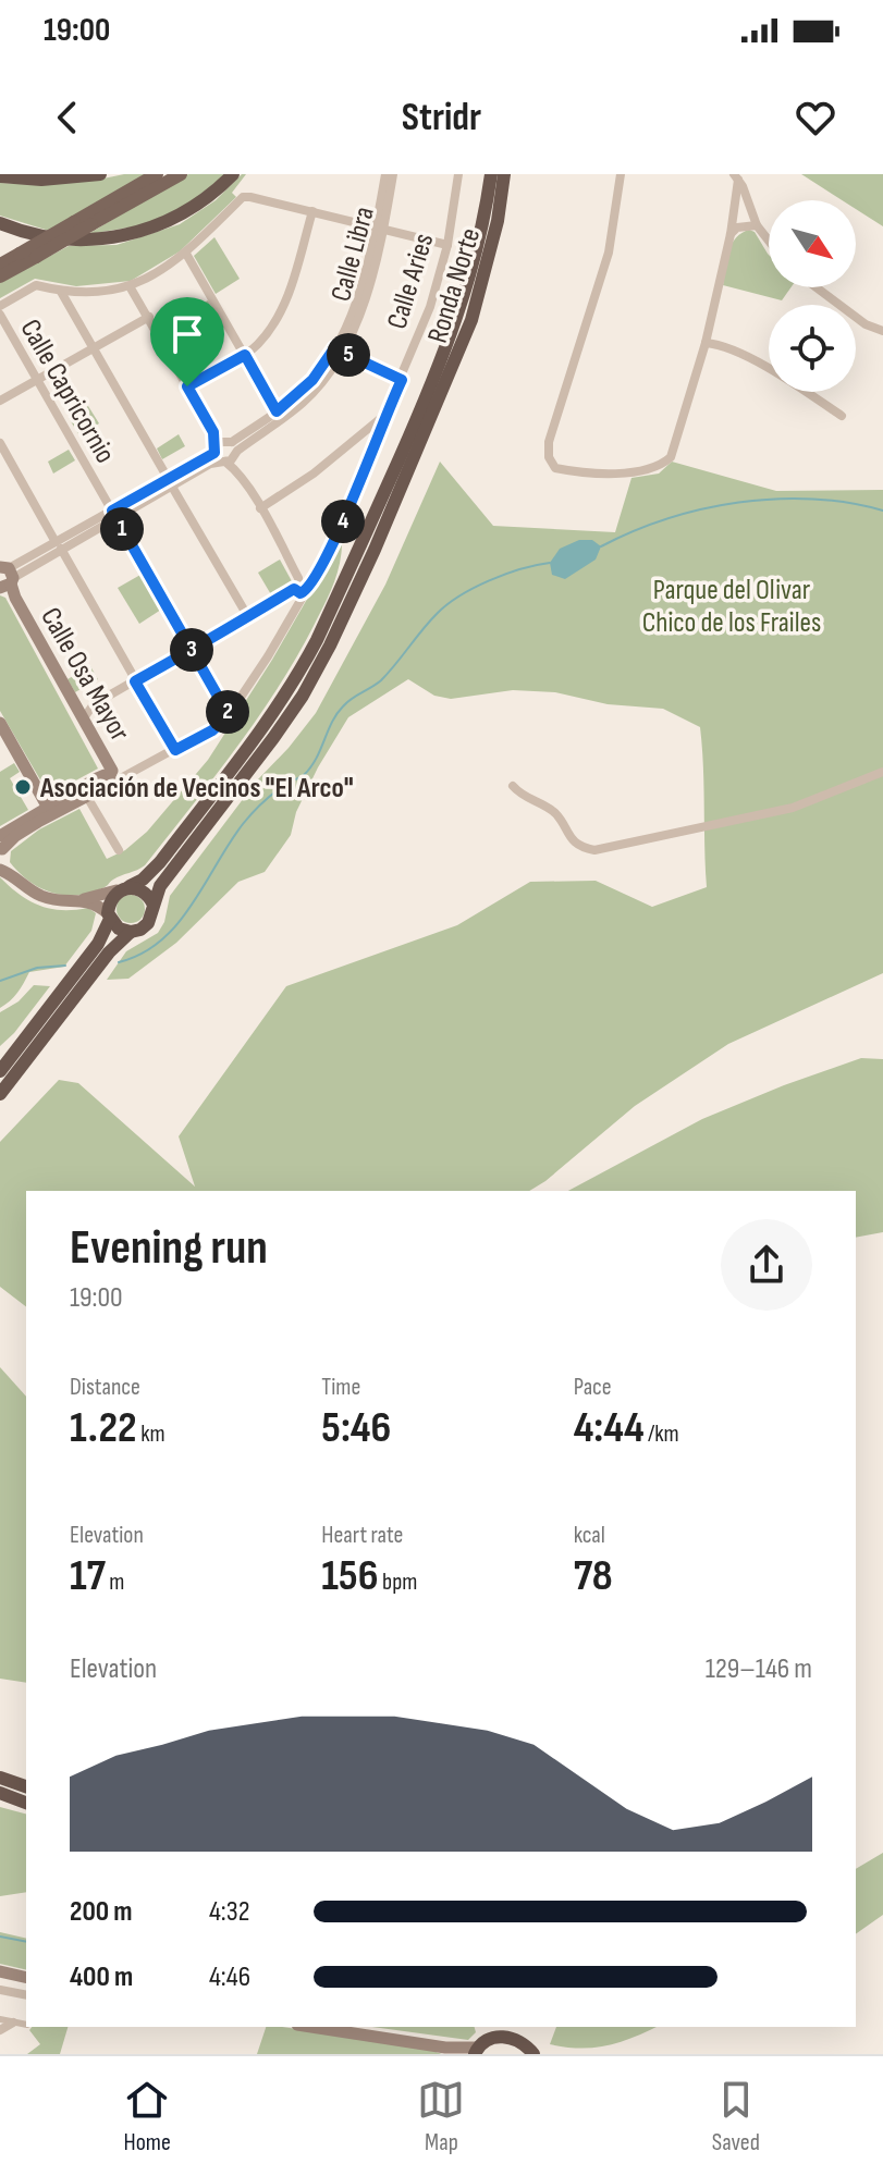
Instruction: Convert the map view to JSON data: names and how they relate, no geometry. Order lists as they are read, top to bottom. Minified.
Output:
{"streets":{"highway":["Ronda Norte"],"main road":["Calle Aries","Calle Osa Mayor"],"street":["Calle Libra","Calle Capricornio"]},"crossings":[["Calle Aries","Calle Capricornio"],["Calle Aries","Calle Osa Mayor"]],"parks":["Parque del Olivar Chico de los Frailes"],"places":["Asociación de Vecinos \"El Arco\""],"north":"bottom right","page":{"status":"19:00","header":"Stridr","pins":["5","4","1","3","2"],"heading":["Evening run","19:00"],"stats":[["Distance","1.22 km"],["Time","5:46"],["Pace","4:44 /km"],["Elevation","17 m"],["Heart rate","156 bpm"],["kcal","78"]],"chart":["Elevation","129–146 m"],"list":[{"name":"200 m","note":"4:32"},{"name":"400 m","note":"4:46"}],"tabs":["Home","Map","Saved"]}}
